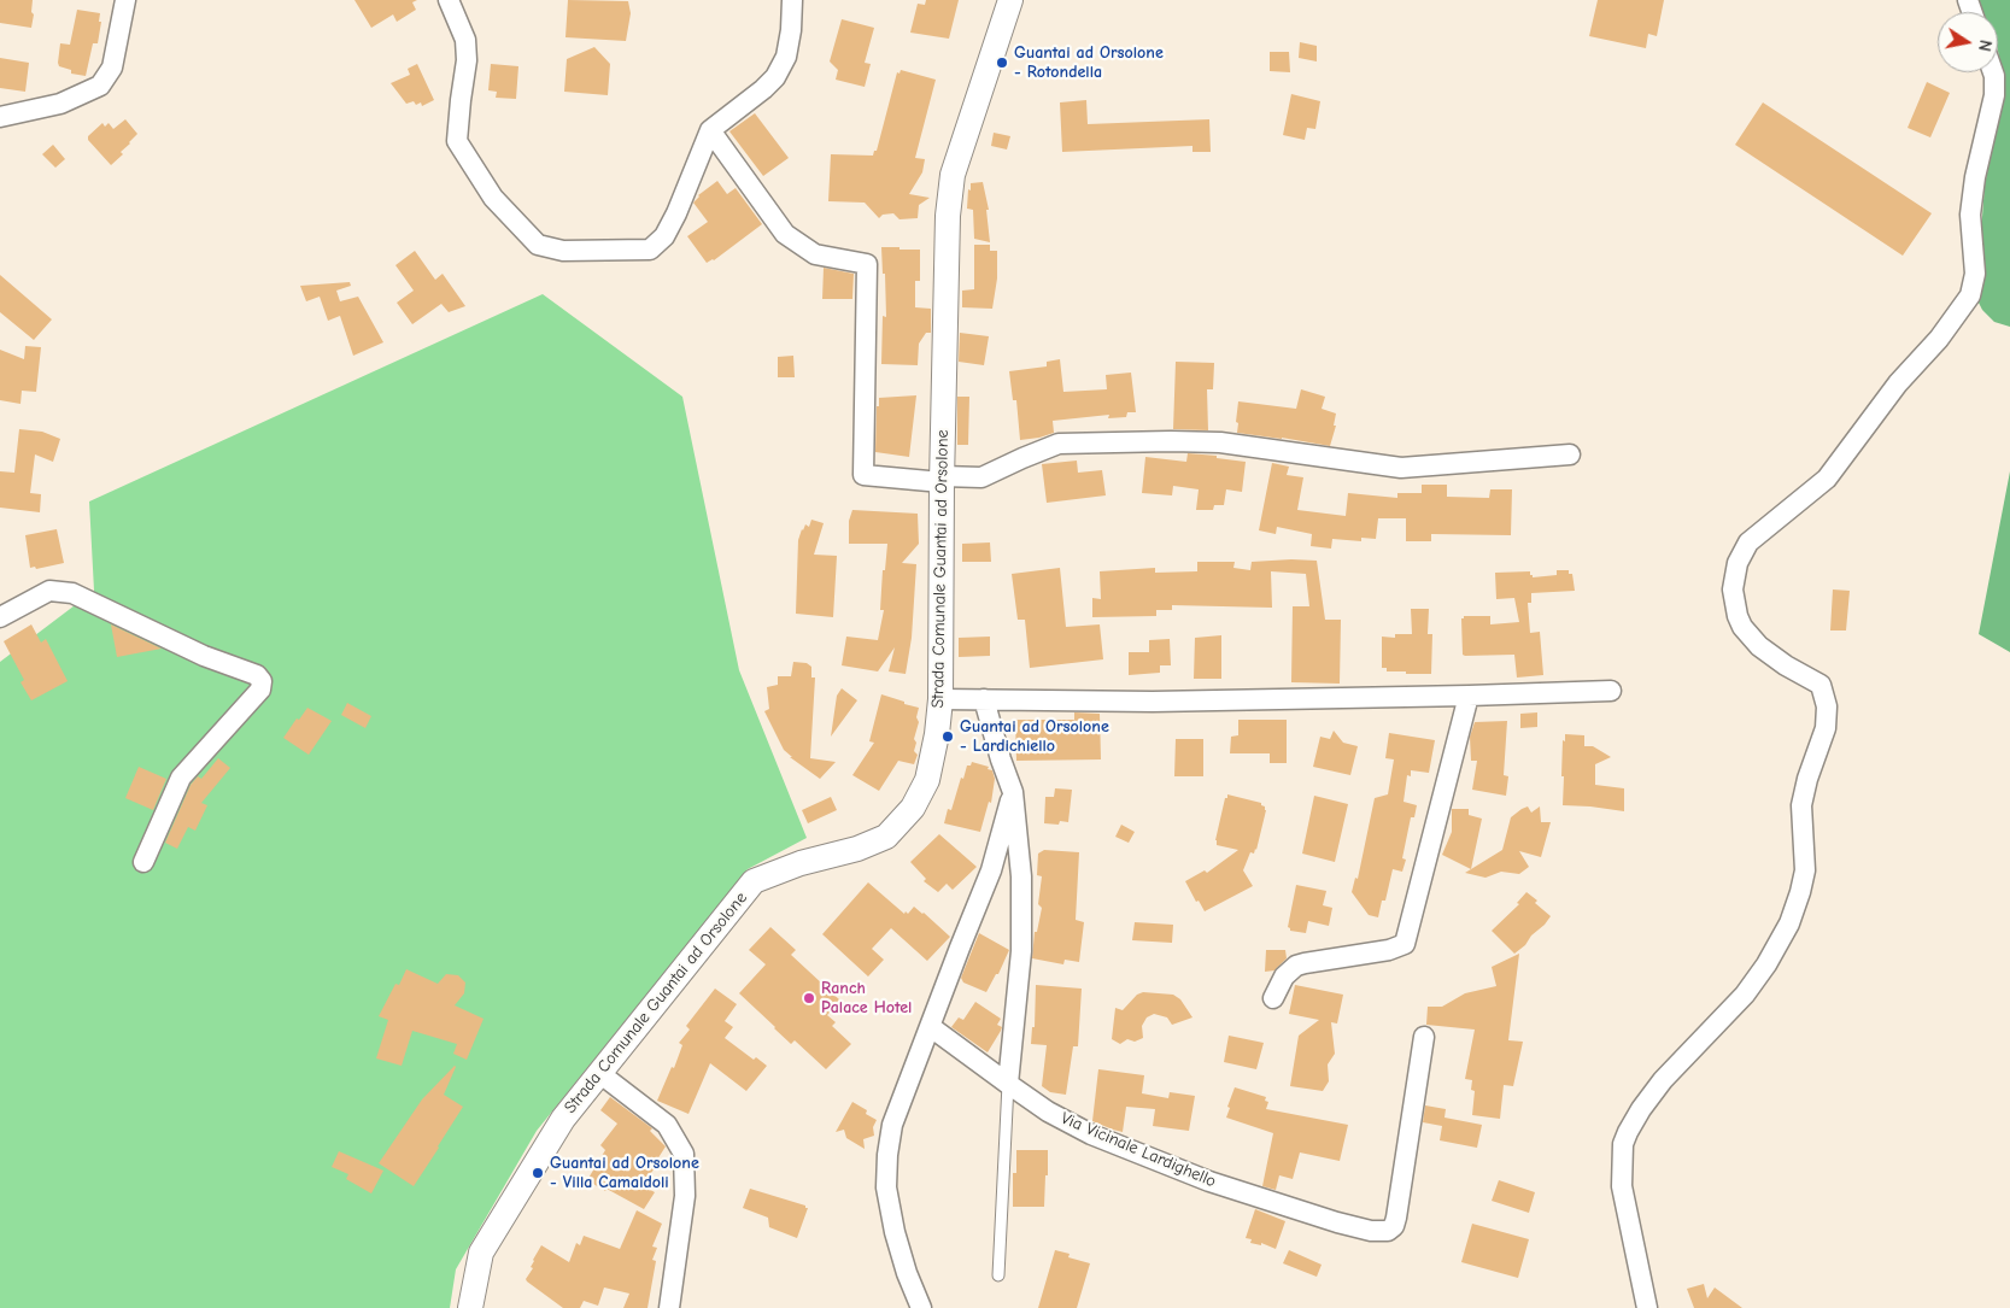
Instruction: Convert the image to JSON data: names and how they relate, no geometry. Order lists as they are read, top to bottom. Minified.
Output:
{"streets":{"street":["Strada Comunale Guantai ad Orsolone","Via Vicinale Lardighello"]},"places":["Guantai ad Orsolone - Rotondella","Guantai ad Orsolone - Lardichiello","Ranch Palace Hotel","Guantai ad Orsolone - Villa Camaldoli"],"north":"right"}
